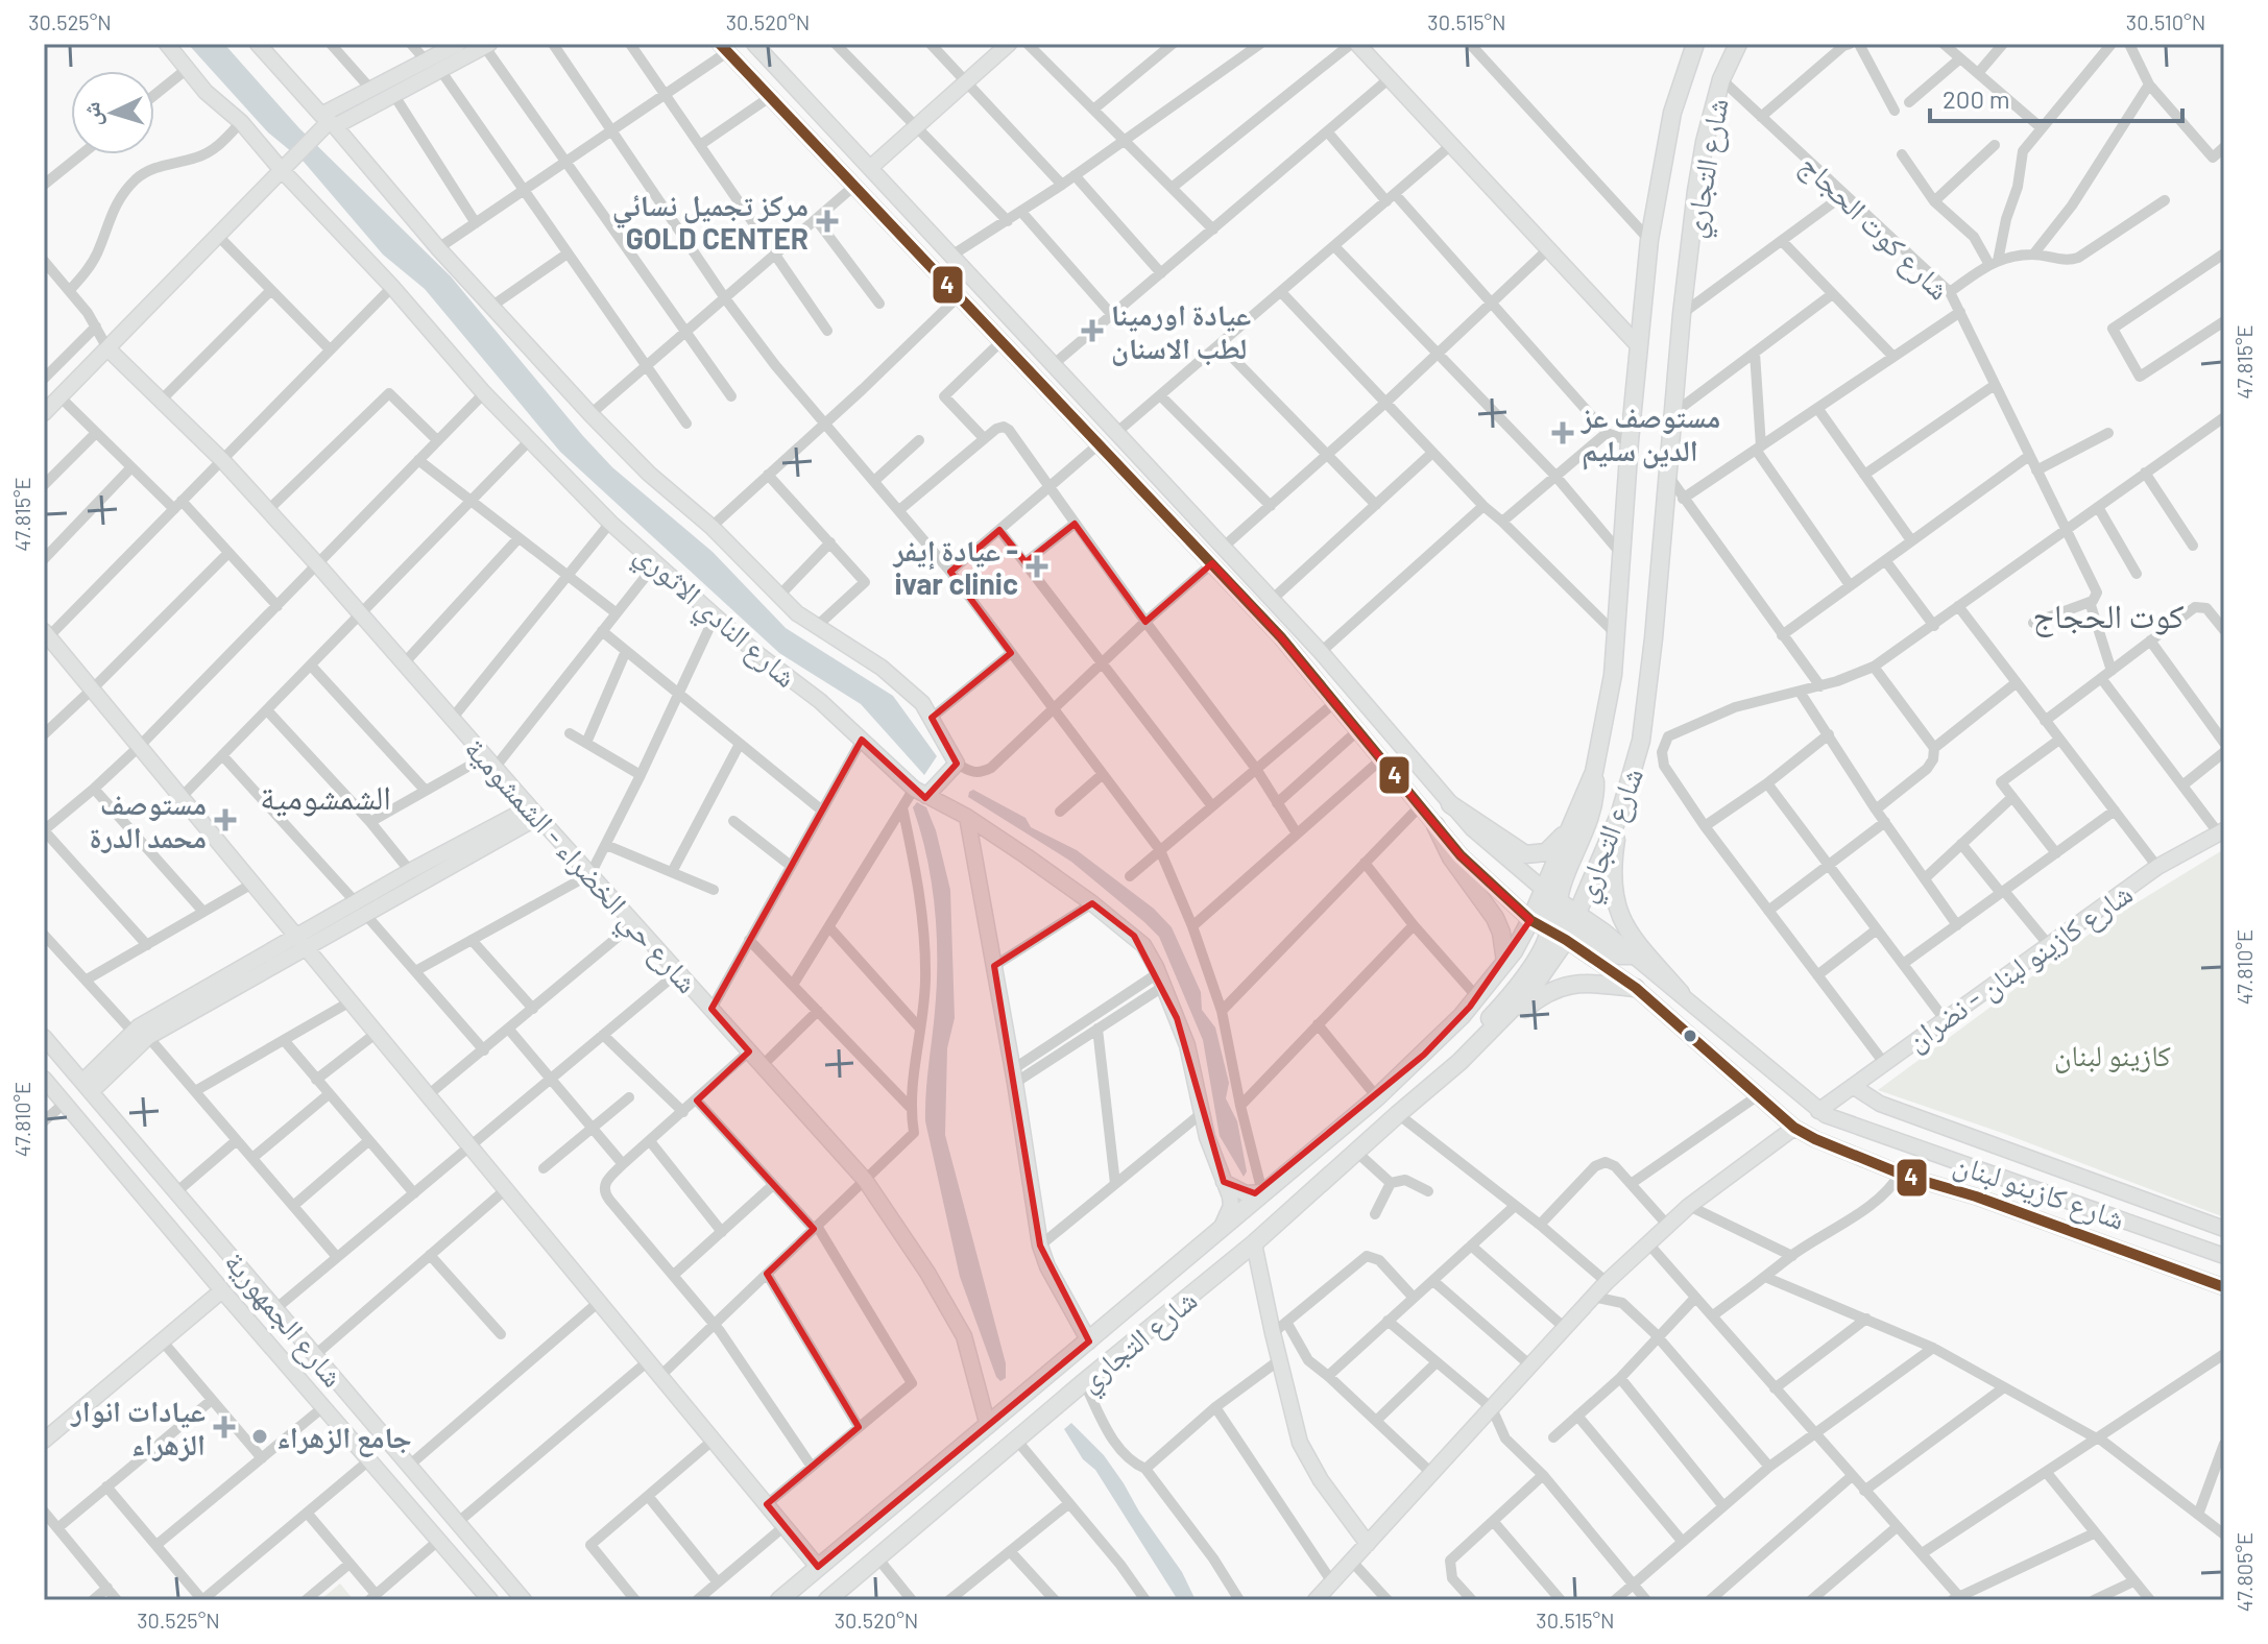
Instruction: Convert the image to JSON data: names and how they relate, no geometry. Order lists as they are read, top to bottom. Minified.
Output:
{"streets":{"main road":["شارع التجاري"],"street":["شارع كوت الحجاج","شارع النادي الاثوري","شارع حي الخضراء - الشمشومية","شارع كازينو لبنان - نضران","شارع كازينو لبنان","شارع الجمهورية"]},"crossings":[["شارع التجاري","شارع كوت الحجاج"],["شارع التجاري","شارع النادي الاثوري"],["شارع التجاري","شارع حي الخضراء - الشمشومية"],["شارع التجاري","شارع كازينو لبنان"],["شارع كازينو لبنان - نضران","شارع كازينو لبنان"]],"districts":["كوت الحجاج","الشمشومية"],"parks":["كازينو لبنان"],"places":{"health":["مركز تجميل نسائي GOLD CENTER","عيادة اورمينا لطب الاسنان","مستوصف عز الدين سليم","عيادة إيفر - ivar clinic","مستوصف محمد الدرة","عيادات انوار الزهراء"],"other":["جامع الزهراء"]},"lines":["transit line 4"],"scale_bar":"200 m","north":"left","coordinates":["30.525°N","30.520°N","30.515°N","30.510°N","47.815°E","47.810°E","47.805°E"]}
